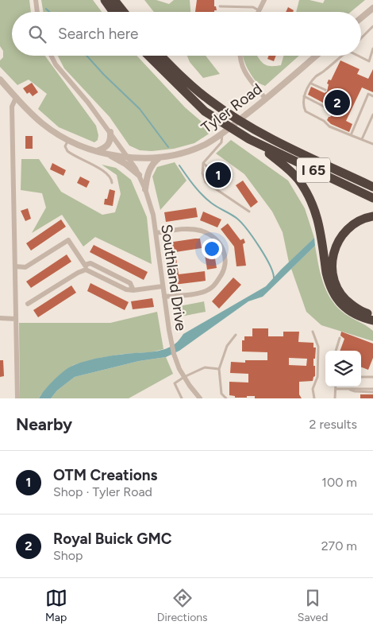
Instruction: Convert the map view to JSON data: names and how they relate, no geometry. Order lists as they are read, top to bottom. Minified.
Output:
{"streets":{"highway":["I 65"],"street":["Tyler Road","Southland Drive"]},"crossings":[["Tyler Road","Southland Drive"]],"page":{"search":"Search here","pins":["2","1"],"heading":["Nearby","2 results"],"list":[{"mark":"1","name":"OTM Creations","note":"Shop · Tyler Road","value":"100 m"},{"mark":"2","name":"Royal Buick GMC","note":"Shop","value":"270 m"}],"nav":["Map","Directions","Saved"]}}
